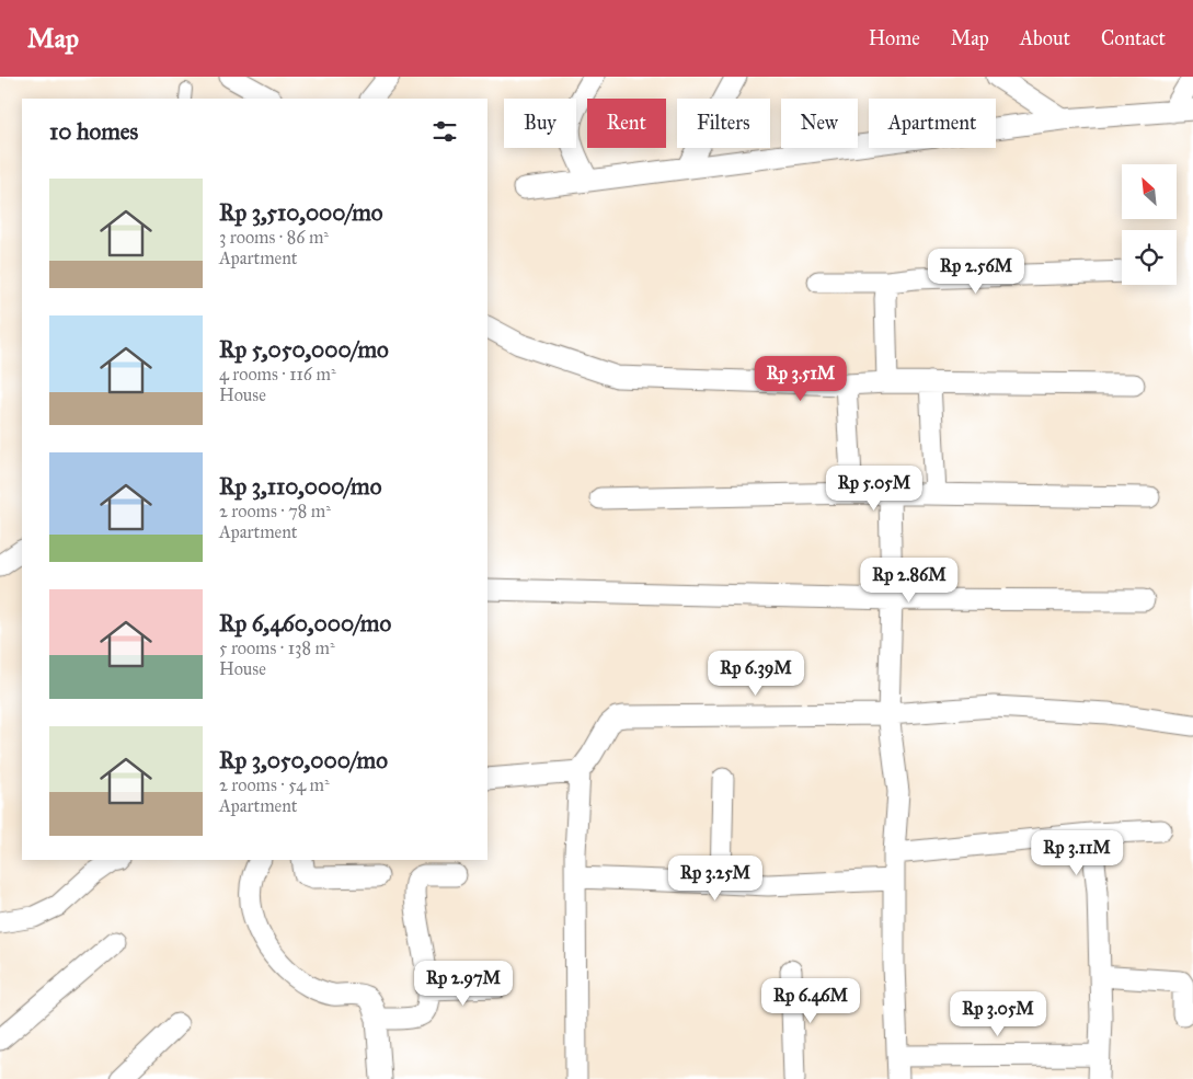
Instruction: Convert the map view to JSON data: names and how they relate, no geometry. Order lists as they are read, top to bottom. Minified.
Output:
{"north":"top left","page":{"header":"Map","nav":["Home","Map","About","Contact"],"chip":["Buy","Rent","Filters","New","Apartment"],"heading":"10 homes","list":[{"name":"Rp 3,510,000/mo","note":"3 rooms · 86 m² · Apartment"},{"name":"Rp 5,050,000/mo","note":"4 rooms · 116 m² · House"},{"name":"Rp 3,110,000/mo","note":"2 rooms · 78 m² · Apartment"},{"name":"Rp 6,460,000/mo","note":"5 rooms · 138 m² · House"},{"name":"Rp 3,050,000/mo","note":"2 rooms · 54 m² · Apartment"}],"price":["Rp 2.56M","Rp 3.51M","Rp 5.05M","Rp 2.86M","Rp 6.39M","Rp 3.11M","Rp 3.25M","Rp 2.97M","Rp 6.46M","Rp 3.05M"]}}
